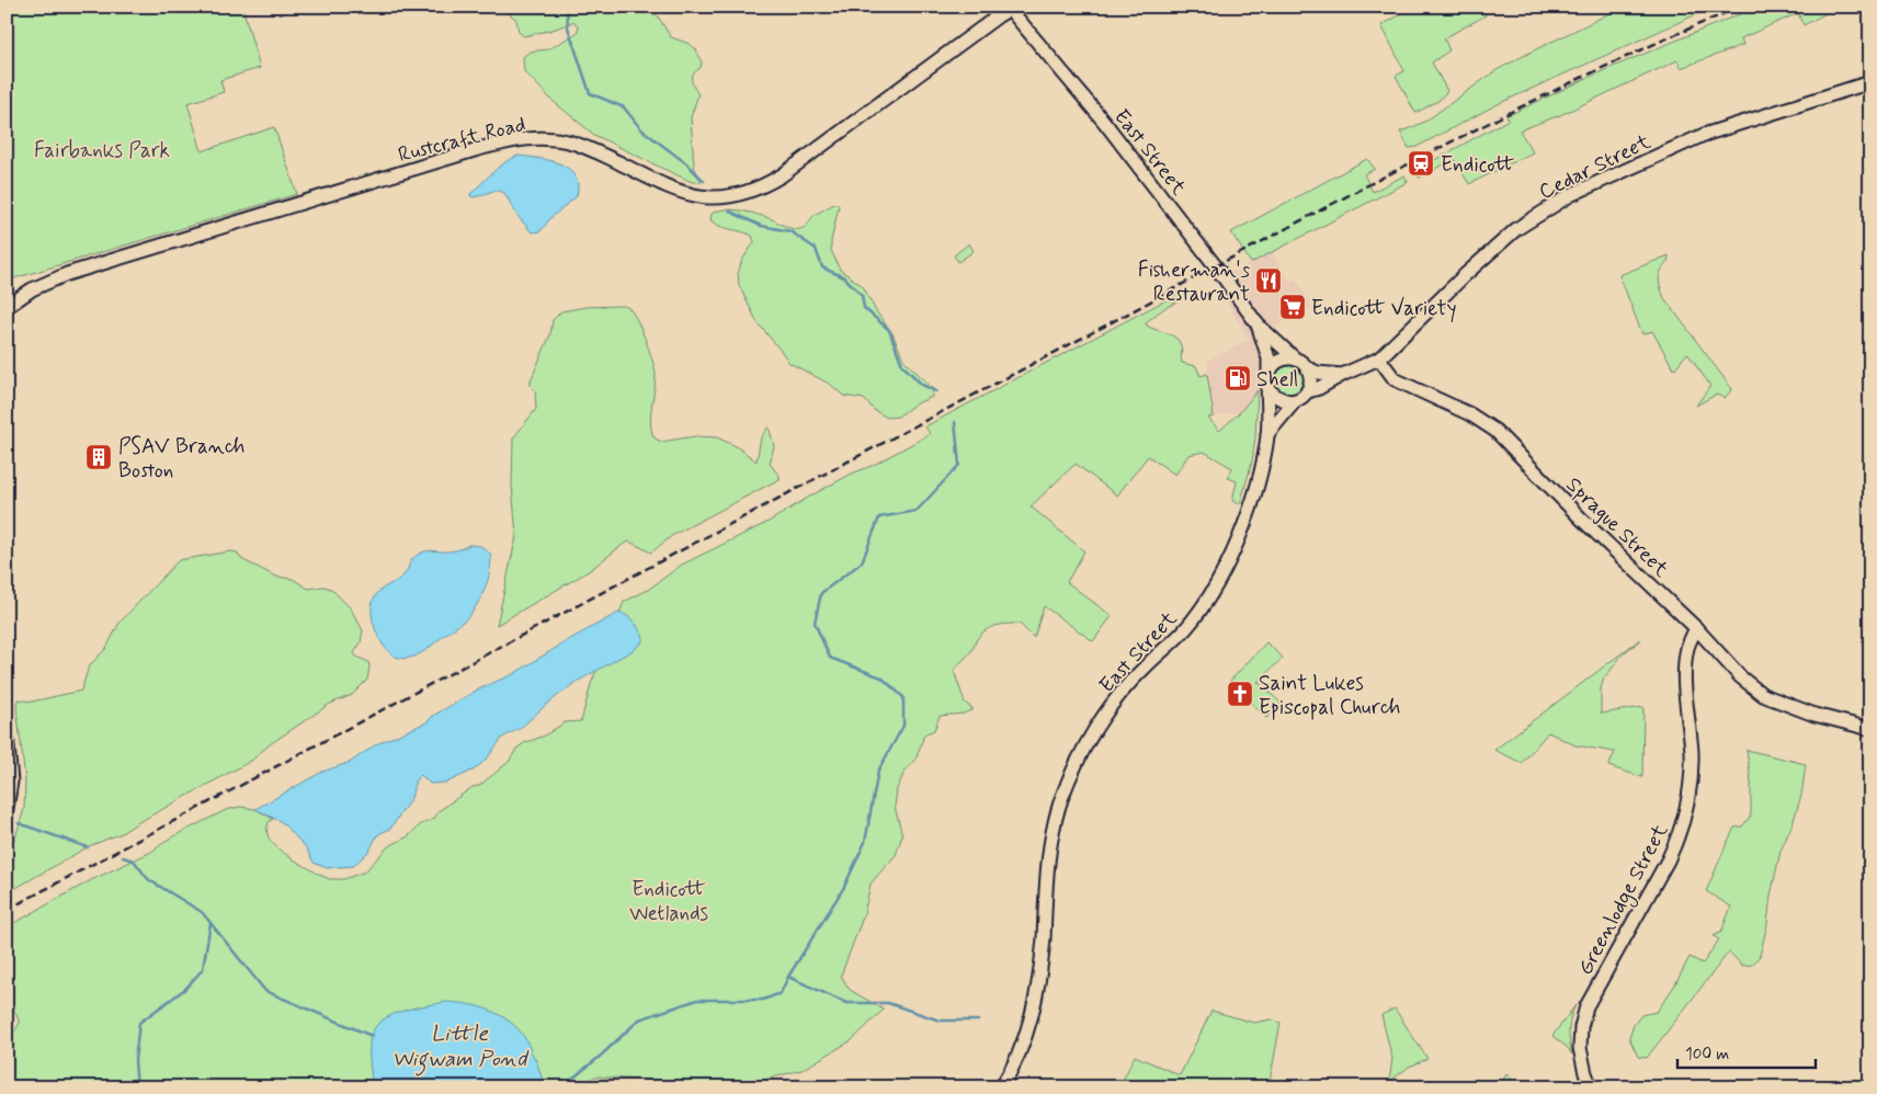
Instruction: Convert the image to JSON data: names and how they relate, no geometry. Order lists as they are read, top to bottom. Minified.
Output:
{"streets":{"main road":["Rustcraft Road","East Street","Cedar Street","Sprague Street","Greenlodge Street"]},"crossings":[["Rustcraft Road","East Street"],["Cedar Street","Sprague Street"],["Sprague Street","Greenlodge Street"]],"water":["Little Wigwam Pond"],"parks":["Fairbanks Park","Endicott Wetlands"],"places":{"station":["Endicott"],"restaurant":["Fisherman's Restaurant"],"supermarket":["Endicott Variety"],"fuel station":["Shell"],"building":["PSAV Branch Boston"],"church":["Saint Lukes Episcopal Church"]},"scale_bar":"100 m"}
